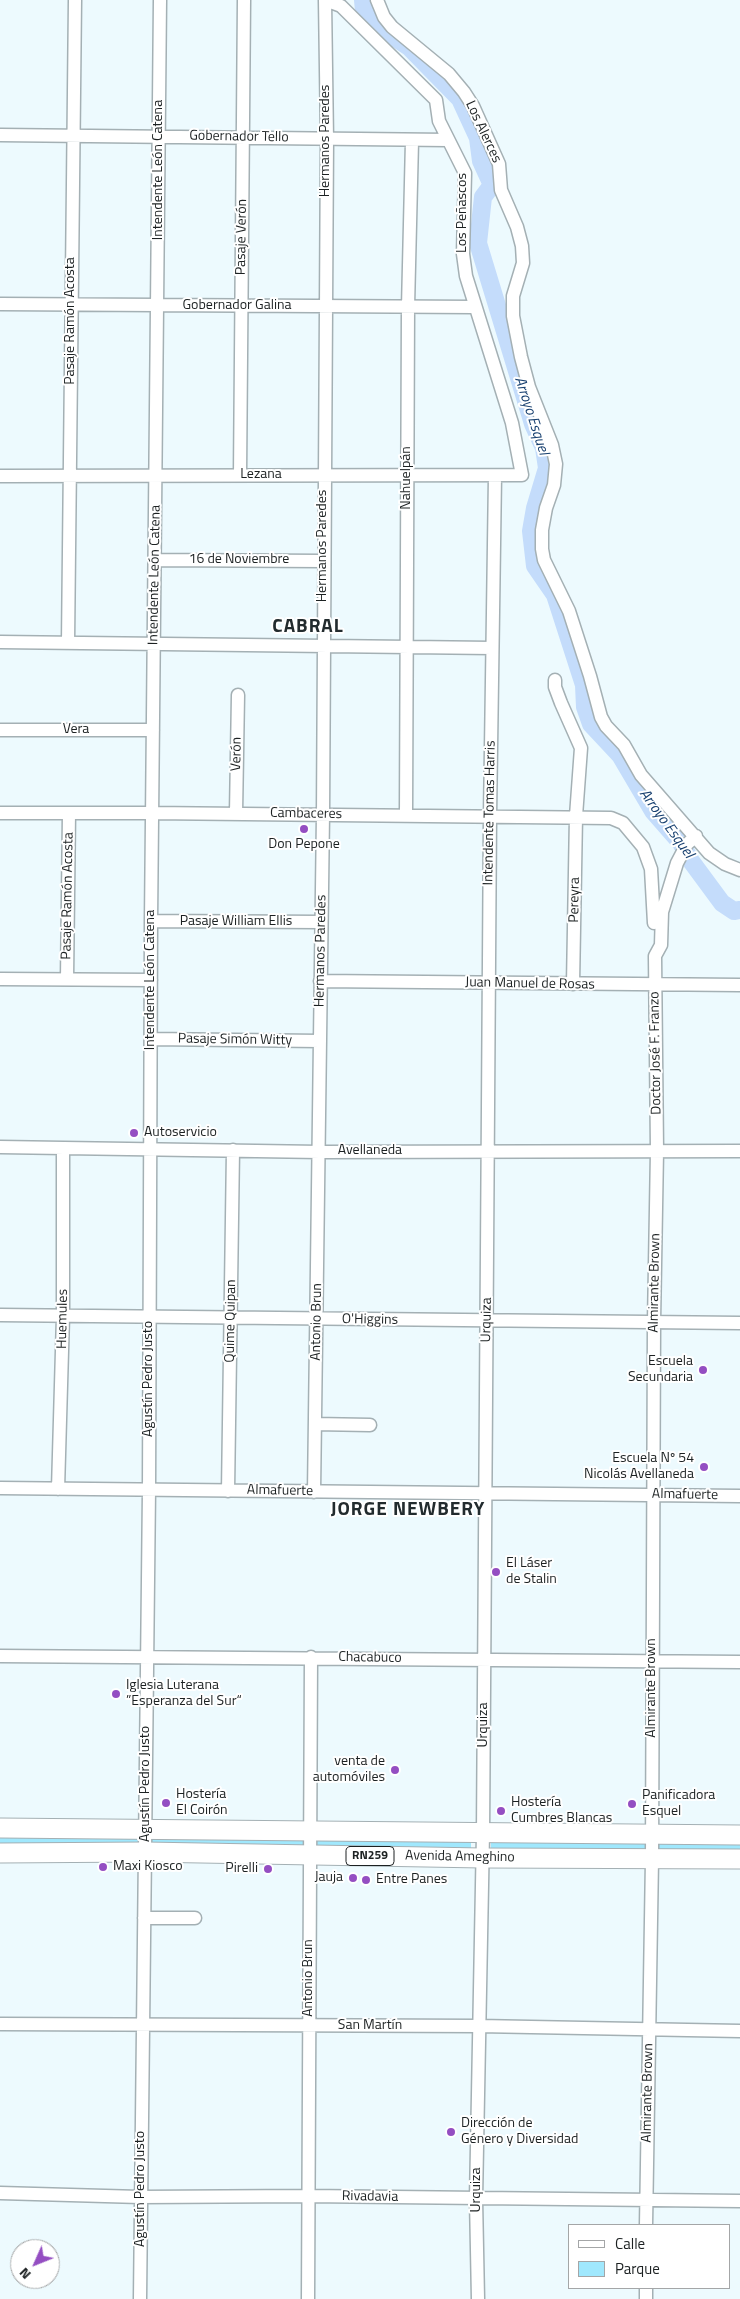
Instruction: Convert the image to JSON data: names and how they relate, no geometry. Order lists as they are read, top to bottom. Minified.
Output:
{"streets":{"highway":["RN259","Avenida Ameghino"],"street":["Los Alerces","Gobernador Tello","Hermanos Paredes","Intendente León Catena","Los Peñascos","Pasaje Verón","Gobernador Galina","Pasaje Ramón Acosta","Lezana","Nahuelpán","16 de Noviembre","Vera","Verón","Intendente Tomas Harris","Cambaceres","Pereyra","Pasaje William Ellis","Juan Manuel de Rosas","Pasaje Simón Witty","Doctor José F. Franzo","Avellaneda","Almirante Brown","Huemules","O'Higgins","Urquiza","Quime Quipan","Antonio Brun","Agustín Pedro Justo","Almafuerte","Chacabuco","San Martín","Rivadavia"]},"crossings":[["Los Alerces","Doctor José F. Franzo"],["Gobernador Tello","Hermanos Paredes"],["Gobernador Tello","Intendente León Catena"],["Gobernador Tello","Los Peñascos"],["Gobernador Tello","Pasaje Verón"],["Gobernador Tello","Pasaje Ramón Acosta"],["Gobernador Tello","Nahuelpán"],["Hermanos Paredes","Los Peñascos"],["Hermanos Paredes","Gobernador Galina"],["Hermanos Paredes","Lezana"],["Hermanos Paredes","16 de Noviembre"],["Hermanos Paredes","Cambaceres"],["Hermanos Paredes","Pasaje William Ellis"],["Hermanos Paredes","Juan Manuel de Rosas"],["Hermanos Paredes","Pasaje Simón Witty"],["Hermanos Paredes","Avellaneda"],["Hermanos Paredes","Antonio Brun"],["Intendente León Catena","Gobernador Galina"],["Intendente León Catena","Lezana"],["Intendente León Catena","16 de Noviembre"],["Intendente León Catena","Vera"],["Intendente León Catena","Cambaceres"],["Intendente León Catena","Pasaje William Ellis"],["Intendente León Catena","Pasaje Simón Witty"],["Intendente León Catena","Avellaneda"],["Intendente León Catena","Agustín Pedro Justo"],["Los Peñascos","Gobernador Galina"],["Los Peñascos","Lezana"],["Pasaje Verón","Gobernador Galina"],["Pasaje Verón","Lezana"],["Gobernador Galina","Pasaje Ramón Acosta"],["Gobernador Galina","Nahuelpán"],["Pasaje Ramón Acosta","Lezana"],["Pasaje Ramón Acosta","Cambaceres"],["Lezana","Nahuelpán"],["Lezana","Intendente Tomas Harris"],["Nahuelpán","Cambaceres"],["Verón","Cambaceres"],["Intendente Tomas Harris","Cambaceres"],["Intendente Tomas Harris","Juan Manuel de Rosas"],["Intendente Tomas Harris","Avellaneda"],["Intendente Tomas Harris","Urquiza"],["Cambaceres","Pereyra"],["Cambaceres","Doctor José F. Franzo"],["Pereyra","Juan Manuel de Rosas"],["Juan Manuel de Rosas","Doctor José F. Franzo"],["Doctor José F. Franzo","Avellaneda"],["Doctor José F. Franzo","Almirante Brown"],["Avellaneda","Almirante Brown"],["Avellaneda","Huemules"],["Avellaneda","Urquiza"],["Avellaneda","Quime Quipan"],["Avellaneda","Antonio Brun"],["Avellaneda","Agustín Pedro Justo"],["Almirante Brown","O'Higgins"],["Almirante Brown","Almafuerte"],["Almirante Brown","Chacabuco"],["Almirante Brown","Avenida Ameghino"],["Almirante Brown","San Martín"],["Almirante Brown","Rivadavia"],["Huemules","O'Higgins"],["Huemules","Almafuerte"],["O'Higgins","Urquiza"],["O'Higgins","Quime Quipan"],["O'Higgins","Antonio Brun"],["O'Higgins","Agustín Pedro Justo"],["Urquiza","Almafuerte"],["Urquiza","Chacabuco"],["Urquiza","Avenida Ameghino"],["Urquiza","San Martín"],["Urquiza","Rivadavia"],["Quime Quipan","Almafuerte"],["Antonio Brun","Almafuerte"],["Antonio Brun","Chacabuco"],["Antonio Brun","Avenida Ameghino"],["Antonio Brun","San Martín"],["Antonio Brun","Rivadavia"],["Agustín Pedro Justo","Almafuerte"],["Agustín Pedro Justo","Chacabuco"],["Agustín Pedro Justo","Avenida Ameghino"],["Agustín Pedro Justo","San Martín"],["Agustín Pedro Justo","Rivadavia"]],"districts":["CABRAL","JORGE NEWBERY"],"water":["Arroyo Esquel"],"places":["Don Pepone","Autoservicio","Escuela Secundaria","Escuela Nº 54 Nicolás Avellaneda","El Láser de Stalin","Iglesia Luterana ”Esperanza del Sur“","venta de automóviles","Hostería El Coirón","Panificadora Esquel","Hostería Cumbres Blancas","Maxi Kiosco","Pirelli","Jauja","Entre Panes","Dirección de Género y Diversidad"],"legend":["Calle","Parque"],"north":"bottom left"}
